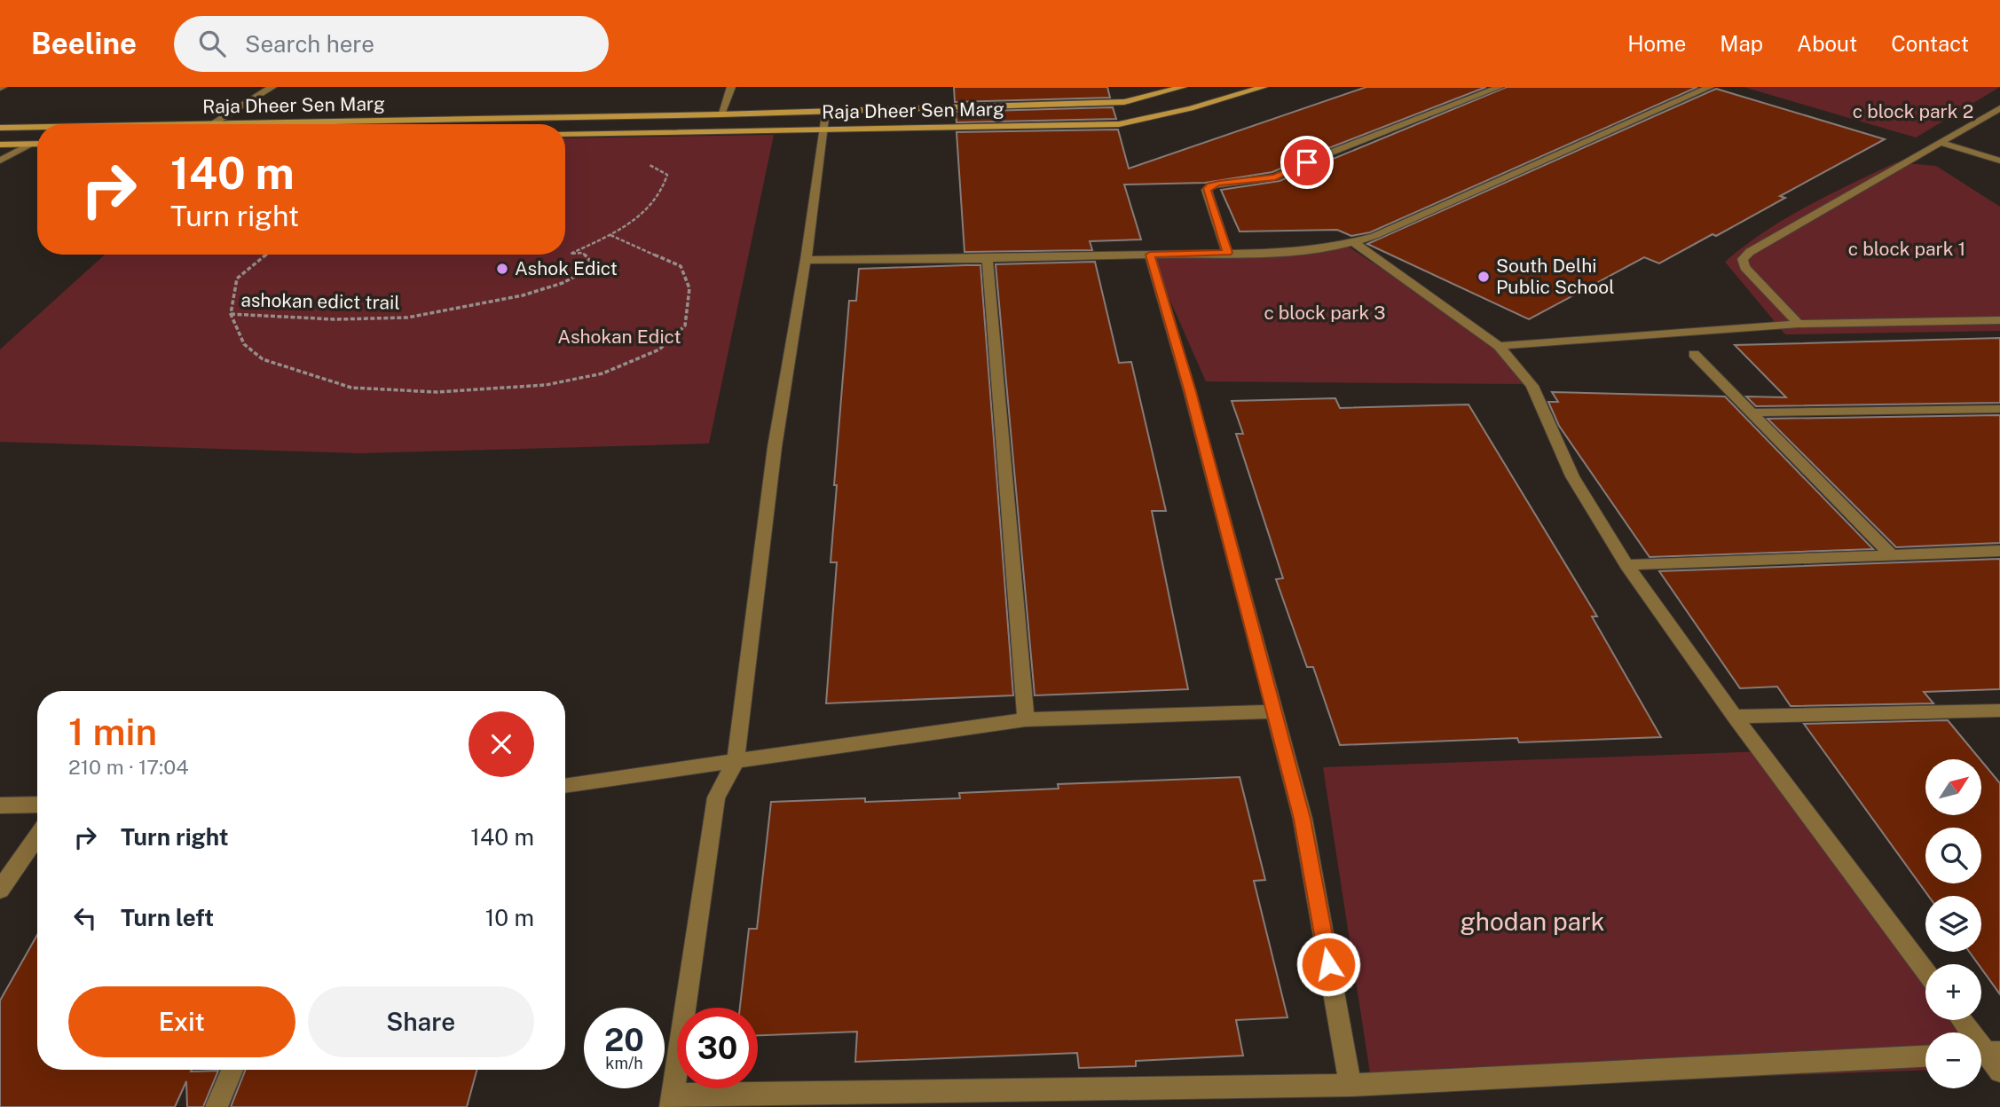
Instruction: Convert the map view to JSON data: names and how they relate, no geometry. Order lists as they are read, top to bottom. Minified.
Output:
{"streets":{"street":["Raja Dheer Sen Marg"],"path":["ashokan edict trail"]},"parks":["c block park 2","c block park 1","c block park 3","Ashokan Edict","ghodan park"],"places":["Ashok Edict","South Delhi Public School"],"north":"top right","page":{"header":"Beeline","search":"Search here","nav":["Home","Map","About","Contact"],"turn":["140 m","Turn right"],"heading":["1 min","210 m · 17:04"],"map_buttons":["+","−"],"list":[{"name":"Turn right","value":"140 m"},{"name":"Turn left","value":"10 m"}],"buttons":["Exit","Share"],"speed":"20 km/h","limit":"30"}}
